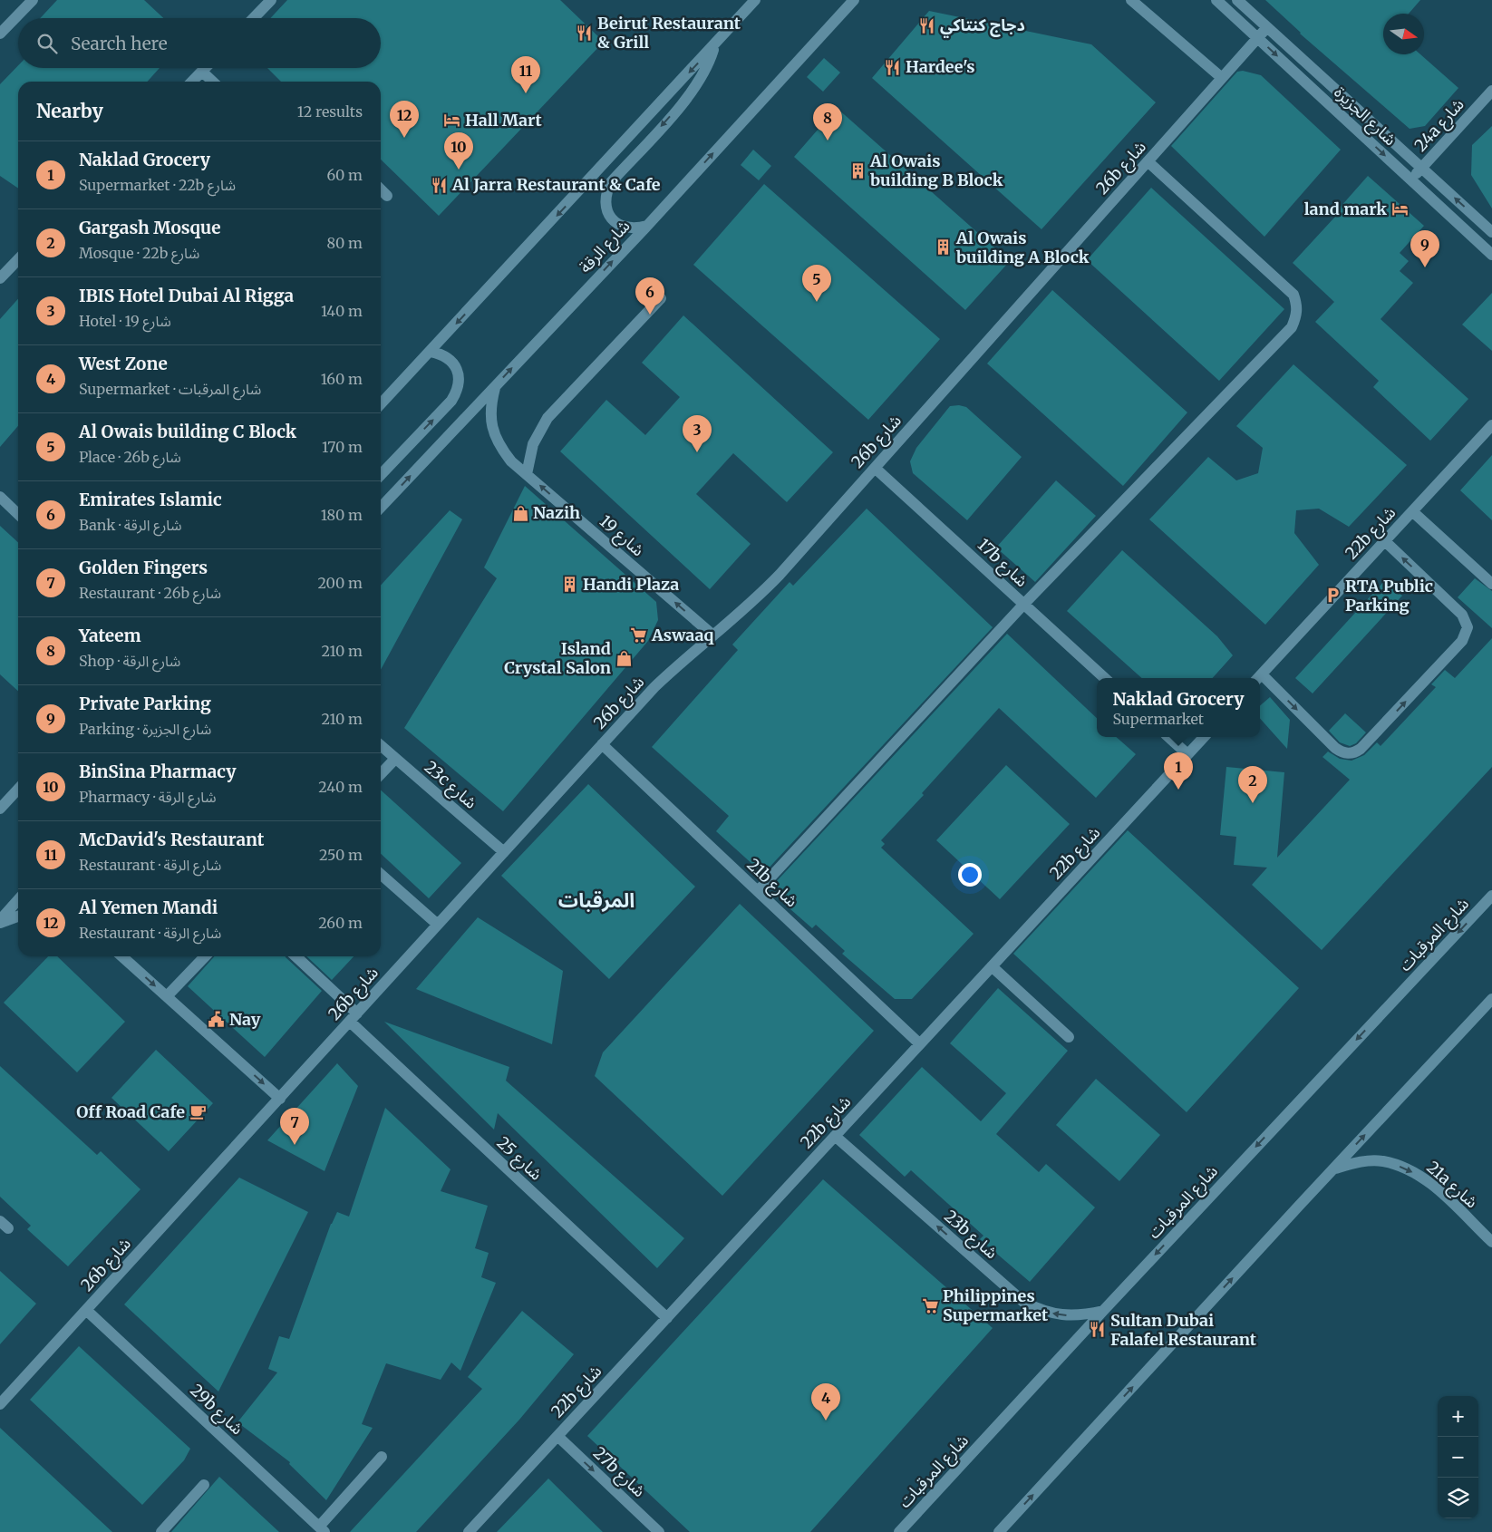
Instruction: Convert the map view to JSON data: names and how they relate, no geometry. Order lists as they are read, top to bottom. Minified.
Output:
{"streets":{"street":["شارع الجزيرة","24a شارع","26b شارع","شارع الرقة","22b شارع","شارع 19","17b شارع","23c شارع","21b شارع","شارع المرقبات","شارع 25","21a شارع","23b شارع","29b شارع","27b شارع"]},"crossings":[["شارع الجزيرة","24a شارع"],["شارع الجزيرة","26b شارع"],["26b شارع","شارع 19"],["26b شارع","17b شارع"],["26b شارع","23c شارع"],["26b شارع","21b شارع"],["26b شارع","شارع 25"],["26b شارع","29b شارع"],["شارع الرقة","شارع 19"],["22b شارع","21b شارع"],["22b شارع","شارع 25"],["22b شارع","23b شارع"],["22b شارع","27b شارع"],["شارع المرقبات","23b شارع"]],"one_way":["شارع 19","21a شارع","23b شارع","27b شارع"],"districts":["المرقبات"],"places":{"restaurant":["دجاج كنتاكي","Beirut Restaurant & Grill","Hardee's","Al Jarra Restaurant & Cafe","Sultan Dubai Falafel Restaurant"],"hotel":["Hall Mart","land mark"],"building":["Al Owais building B Block","Al Owais building A Block","Handi Plaza"],"shop":["Nazih","Island Crystal Salon"],"parking":["RTA Public Parking"],"supermarket":["Aswaaq","Philippines Supermarket"],"public building":["Nay"],"cafe":["Off Road Cafe"]},"north":"right","page":{"search":"Search here","pins":["11","12","8","10","9","5","6","3","1","2","7","4"],"heading":["Nearby","12 results"],"list":[{"mark":"1","name":"Naklad Grocery","note":"Supermarket · 22b شارع","value":"60 m"},{"mark":"2","name":"Gargash Mosque","note":"Mosque · 22b شارع","value":"80 m"},{"mark":"3","name":"IBIS Hotel Dubai Al Rigga","note":"Hotel · شارع 19","value":"140 m"},{"mark":"4","name":"West Zone","note":"Supermarket · شارع المرقبات","value":"160 m"},{"mark":"5","name":"Al Owais building C Block","note":"Place · 26b شارع","value":"170 m"},{"mark":"6","name":"Emirates Islamic","note":"Bank · شارع الرقة","value":"180 m"},{"mark":"7","name":"Golden Fingers","note":"Restaurant · 26b شارع","value":"200 m"},{"mark":"8","name":"Yateem","note":"Shop · شارع الرقة","value":"210 m"},{"mark":"9","name":"Private Parking","note":"Parking · شارع الجزيرة","value":"210 m"},{"mark":"10","name":"BinSina Pharmacy","note":"Pharmacy · شارع الرقة","value":"240 m"},{"mark":"11","name":"McDavid's Restaurant","note":"Restaurant · شارع الرقة","value":"250 m"},{"mark":"12","name":"Al Yemen Mandi","note":"Restaurant · شارع الرقة","value":"260 m"}],"popup":["Naklad Grocery","Supermarket"],"map_buttons":["+","−"]}}
